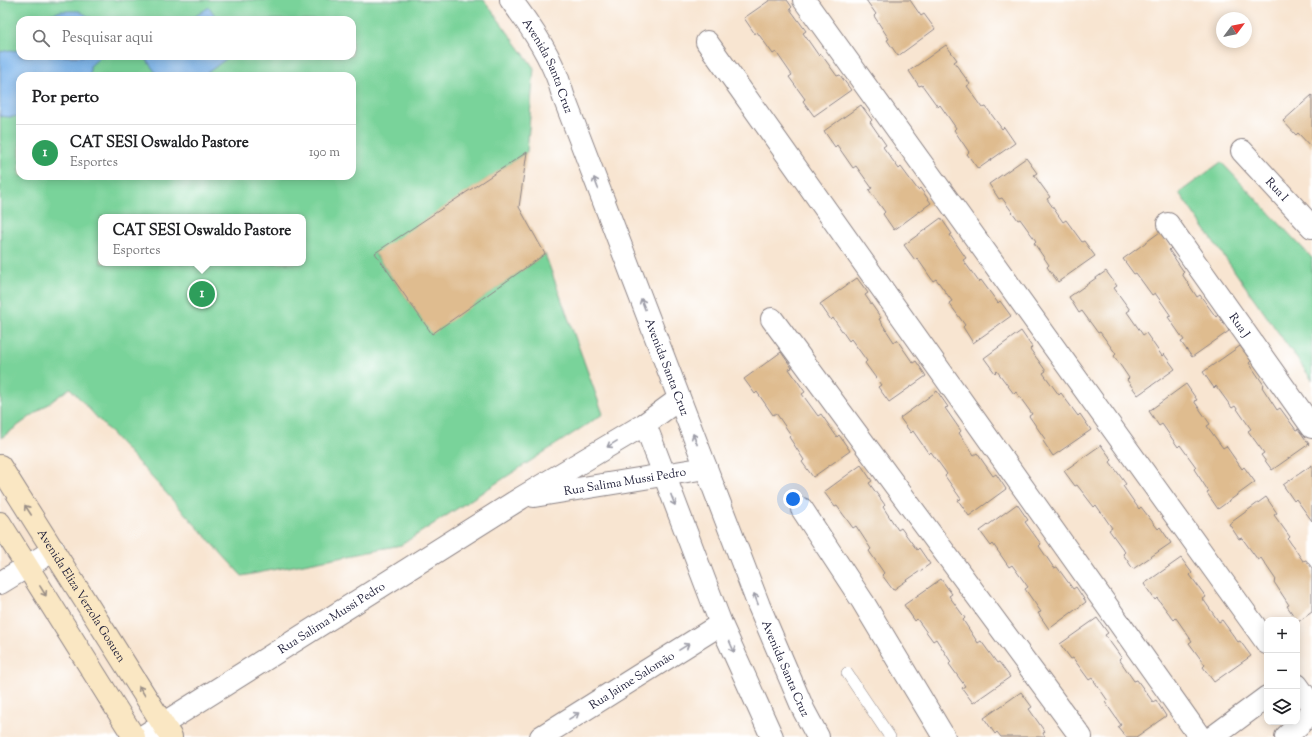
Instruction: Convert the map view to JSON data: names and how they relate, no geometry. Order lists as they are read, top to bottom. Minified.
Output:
{"streets":{"main road":["Avenida Eliza Verzola Gosuen"],"street":["Avenida Santa Cruz","Rua I","Rua J","Rua Salima Mussi Pedro","Rua Jaime Salomão"]},"crossings":[["Avenida Santa Cruz","Rua Salima Mussi Pedro"],["Rua Salima Mussi Pedro","Avenida Eliza Verzola Gosuen"]],"one_way":["Rua Jaime Salomão"],"north":"top right","page":{"search":"Pesquisar aqui","heading":"Por perto","list":[{"mark":"1","name":"CAT SESI Oswaldo Pastore","note":"Esportes","value":"190 m"}],"popup":["CAT SESI Oswaldo Pastore","Esportes"],"pins":"1","map_buttons":["+","−"]}}
